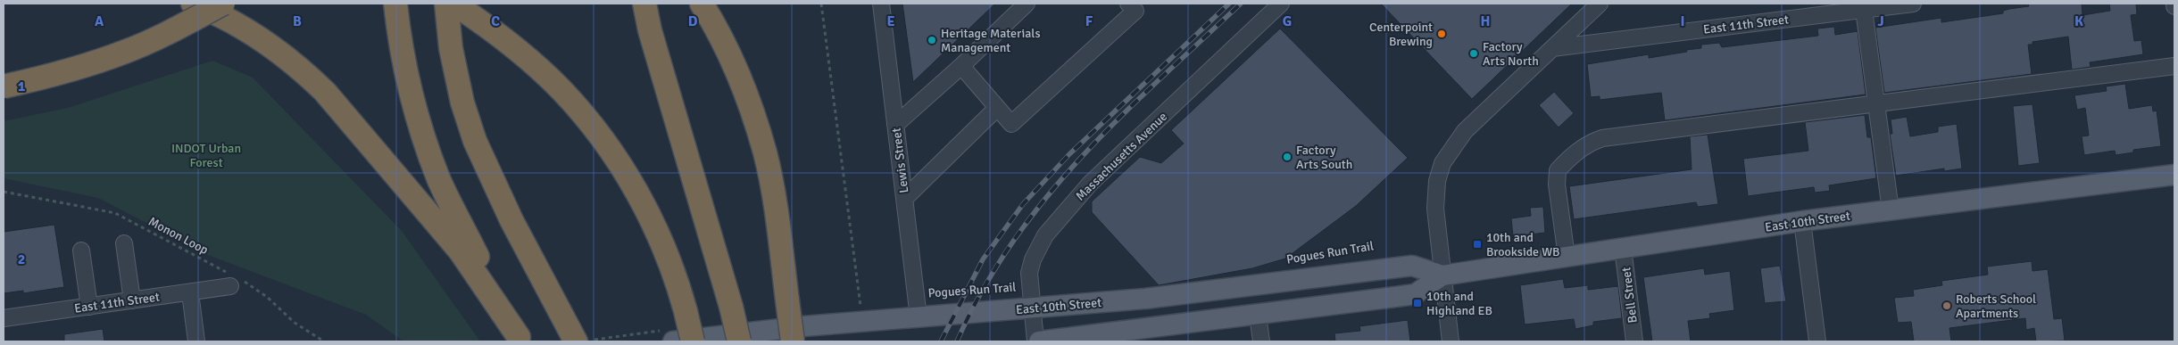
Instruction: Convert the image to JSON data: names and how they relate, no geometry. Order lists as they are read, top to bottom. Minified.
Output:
{"streets":{"main road":["East 10th Street"],"street":["East 11th Street","Massachusetts Avenue","Lewis Street","Bell Street"],"path":["Monon Loop"]},"crossings":[["East 11th Street","Monon Loop"],["Massachusetts Avenue","East 10th Street"],["Lewis Street","East 10th Street"],["East 10th Street","Bell Street"]],"parks":["INDOT Urban Forest"],"places":{"other":["Centerpoint Brewing","Heritage Materials Management","Factory Arts North","Factory Arts South","Roberts School Apartments"],"transit":["10th and Brookside WB","10th and Highland EB"]},"grid":{"columns":["A","B","C","D","E","F","G","H","I","J","K"],"rows":["1","2"]}}
